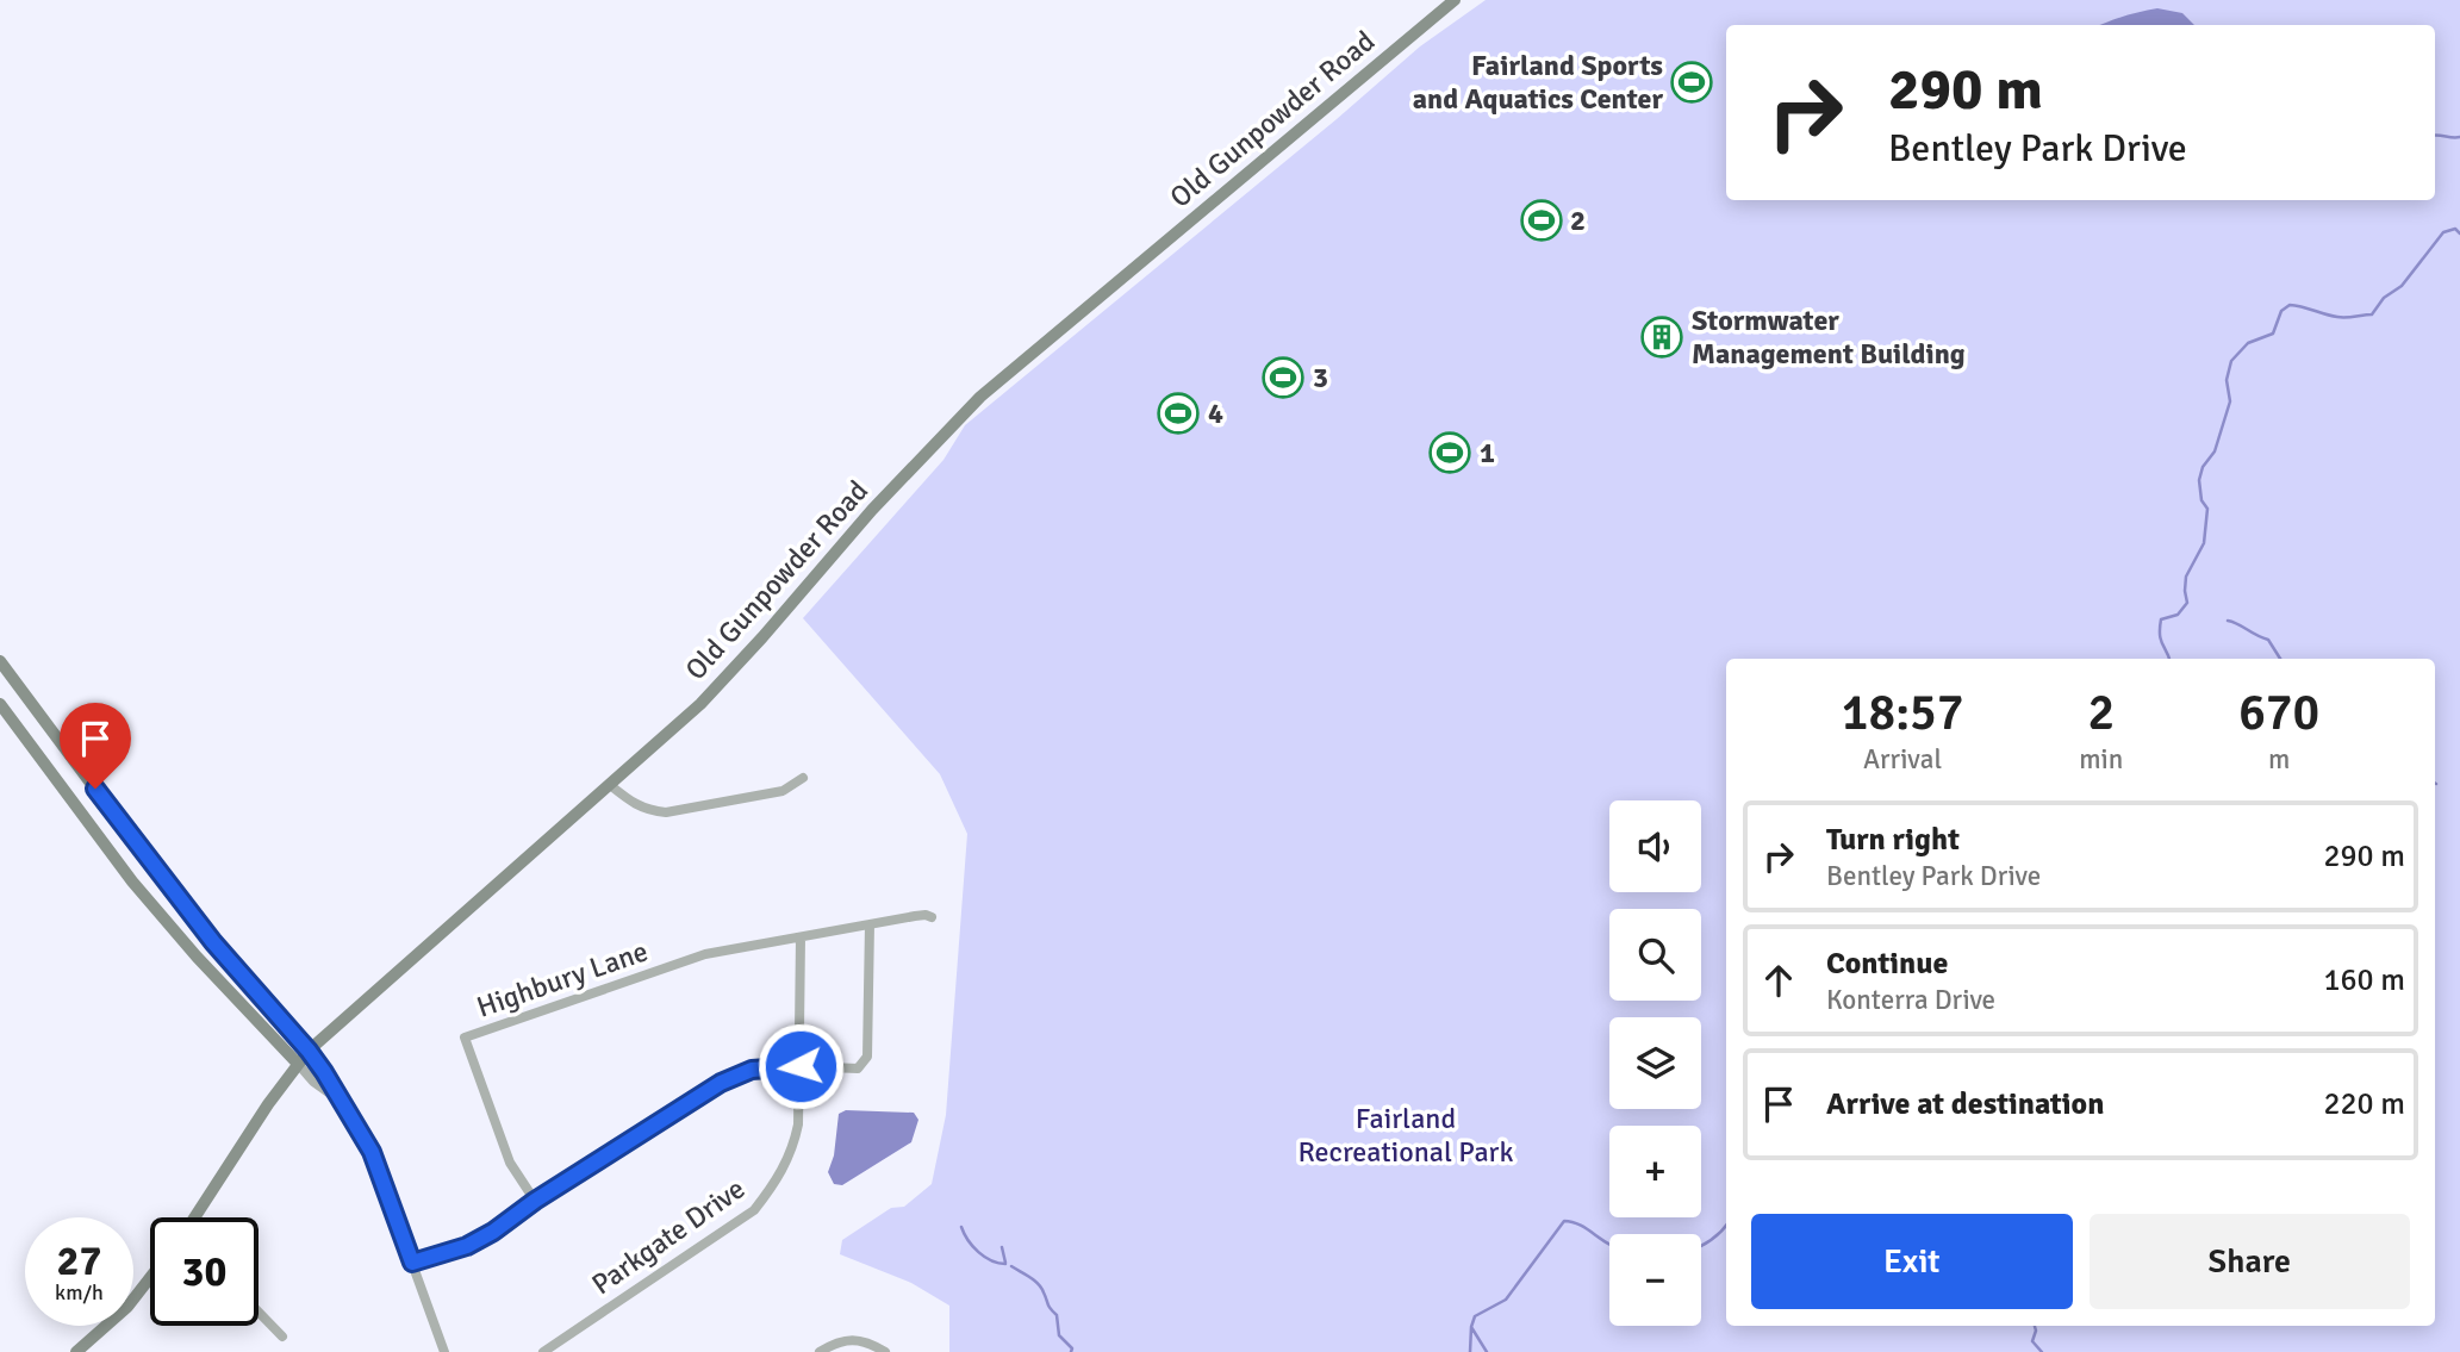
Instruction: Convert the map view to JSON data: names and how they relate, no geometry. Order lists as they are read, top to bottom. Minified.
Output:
{"streets":{"main road":["Old Gunpowder Road"],"street":["Highbury Lane","Parkgate Drive"]},"crossings":[["Highbury Lane","Parkgate Drive"]],"parks":["Fairland Recreational Park"],"places":{"sports":["Fairland Sports and Aquatics Center","2","3","4","1"],"building":["Stormwater Management Building"]},"page":{"turn":["290 m","Bentley Park Drive"],"eta":["18:57","Arrival","2","min","670","m"],"map_buttons":["+","−"],"list":[{"name":"Turn right","note":"Bentley Park Drive","value":"290 m"},{"name":"Continue","note":"Konterra Drive","value":"160 m"},{"name":"Arrive at destination","value":"220 m"}],"buttons":["Exit","Share"],"speed":"27 km/h","limit":"30"}}
